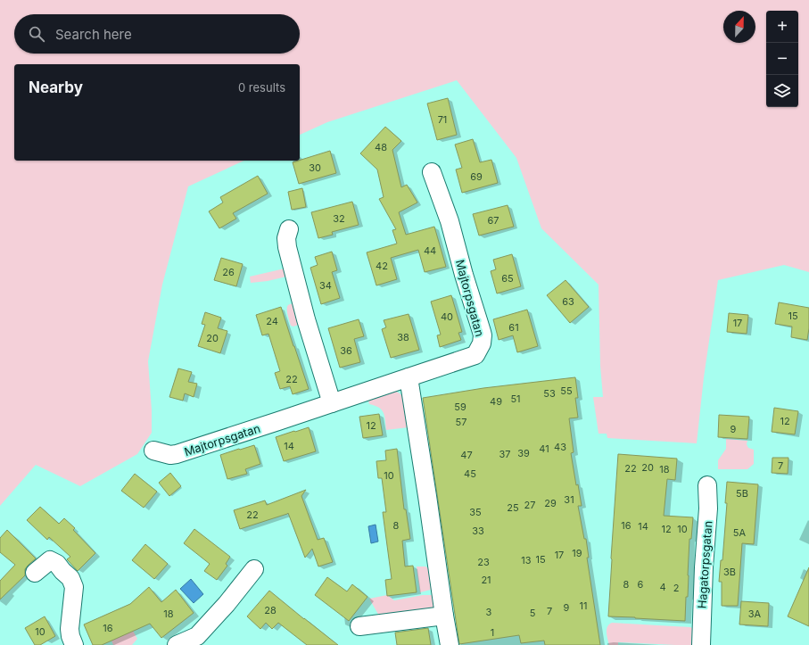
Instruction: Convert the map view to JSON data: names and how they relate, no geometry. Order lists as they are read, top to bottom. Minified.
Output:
{"streets":{"street":["Majtorpsgatan","Hagatorpsgatan"]},"house_numbers":["71","48","30","69","32","67","44","42","26","65","34","63","15","40","24","17","61","38","20","36","22","55","53","51","49","59","12","57","12","9","14","43","41","39","37","47","7","20","22","18","45","10","5B","31","29","27","25","35","22","8","16","14","12","10","33","5A","19","17","15","13","23","3B","21","8","6","4","2","11","9","28","7","3","5","18","3A","16","10","1"],"north":"top","page":{"map_buttons":["+","−"],"search":"Search here","heading":["Nearby","0 results"]}}
